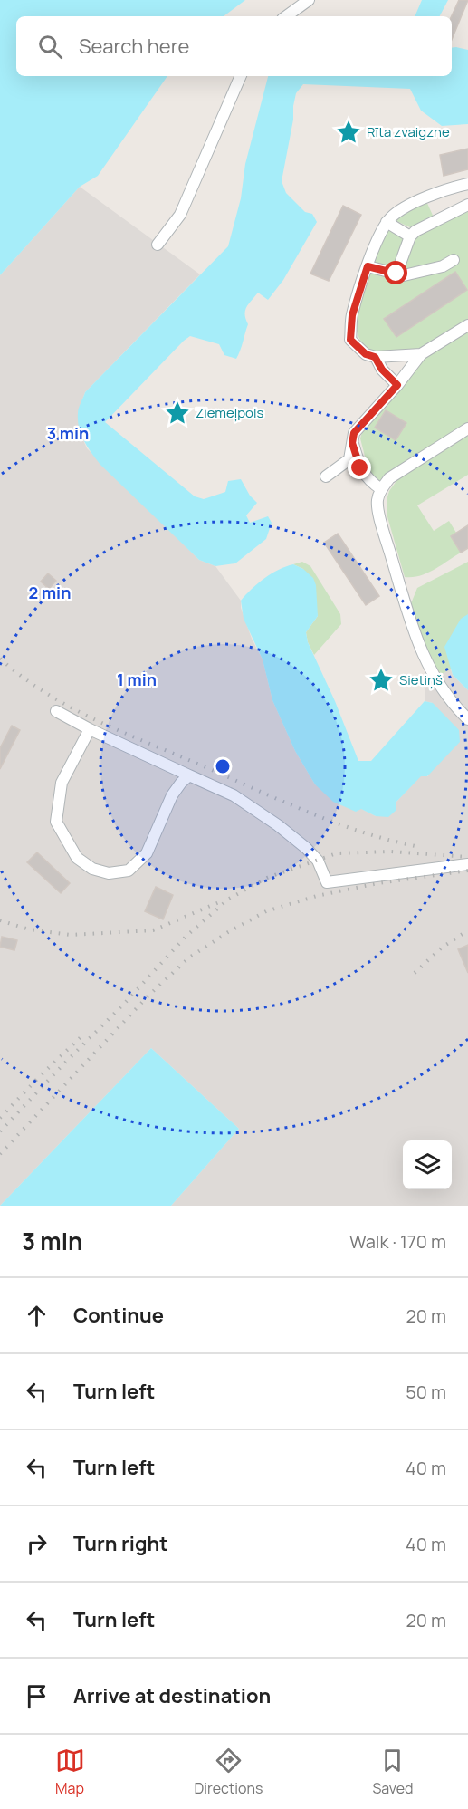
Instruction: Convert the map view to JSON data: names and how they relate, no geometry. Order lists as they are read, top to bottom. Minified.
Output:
{"places":{"place":["Rīta zvaigzne","Ziemeļpols","Sietiņš"]},"page":{"search":"Search here","heading":["3 min","Walk · 170 m"],"list":[["Continue","20 m"],["Turn left","50 m"],["Turn left","40 m"],["Turn right","40 m"],["Turn left","20 m"],"Arrive at destination"],"nav":["Map","Directions","Saved"]},"rings":["3 min","2 min","1 min"]}
